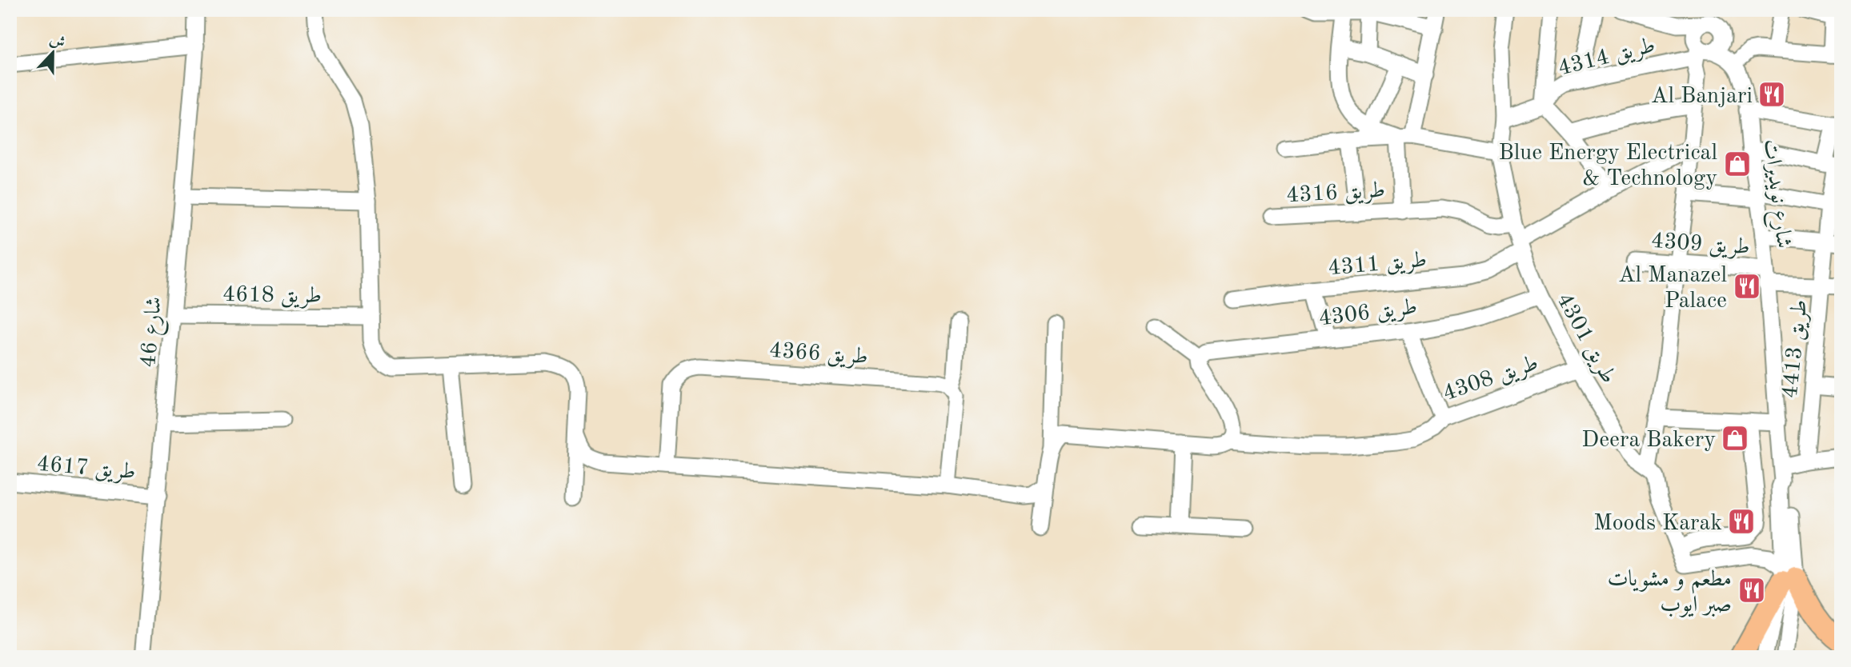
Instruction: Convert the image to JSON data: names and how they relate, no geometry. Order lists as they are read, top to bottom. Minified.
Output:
{"streets":{"street":["طريق 4314","طريق 4316","شارع نويديرات","طريق 4309","طريق 4311","طريق 4618","طريق 4306","شارع 46","طريق 4301","طريق 4413","طريق 4366","طريق 4308","طريق 4617"]},"crossings":[["طريق 4314","شارع نويديرات"],["طريق 4314","طريق 4301"],["طريق 4316","طريق 4301"],["شارع نويديرات","طريق 4309"],["شارع نويديرات","طريق 4301"],["طريق 4309","طريق 4413"],["طريق 4311","طريق 4301"],["طريق 4618","شارع 46"],["طريق 4306","طريق 4301"],["طريق 4306","طريق 4308"],["شارع 46","طريق 4617"],["طريق 4301","طريق 4308"]],"places":{"restaurant":["Al Banjari","Al Manazel Palace","Moods Karak","مطعم و مشويات صبر ايوب"],"shop":["Blue Energy Electrical & Technology","Deera Bakery"]},"north":"top"}
